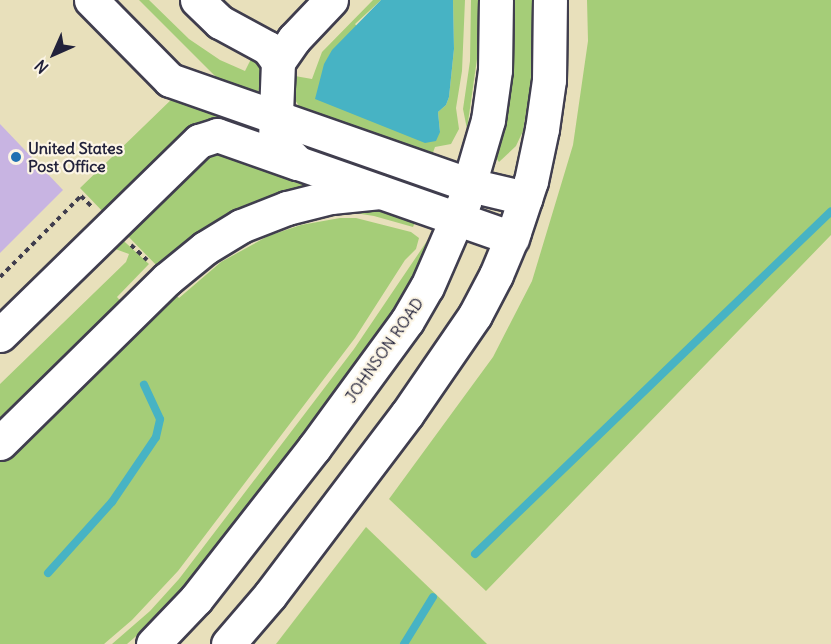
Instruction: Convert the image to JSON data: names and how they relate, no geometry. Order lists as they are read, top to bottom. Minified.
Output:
{"streets":{"main road":["JOHNSON ROAD"]},"places":["United States Post Office"],"north":"bottom left"}
